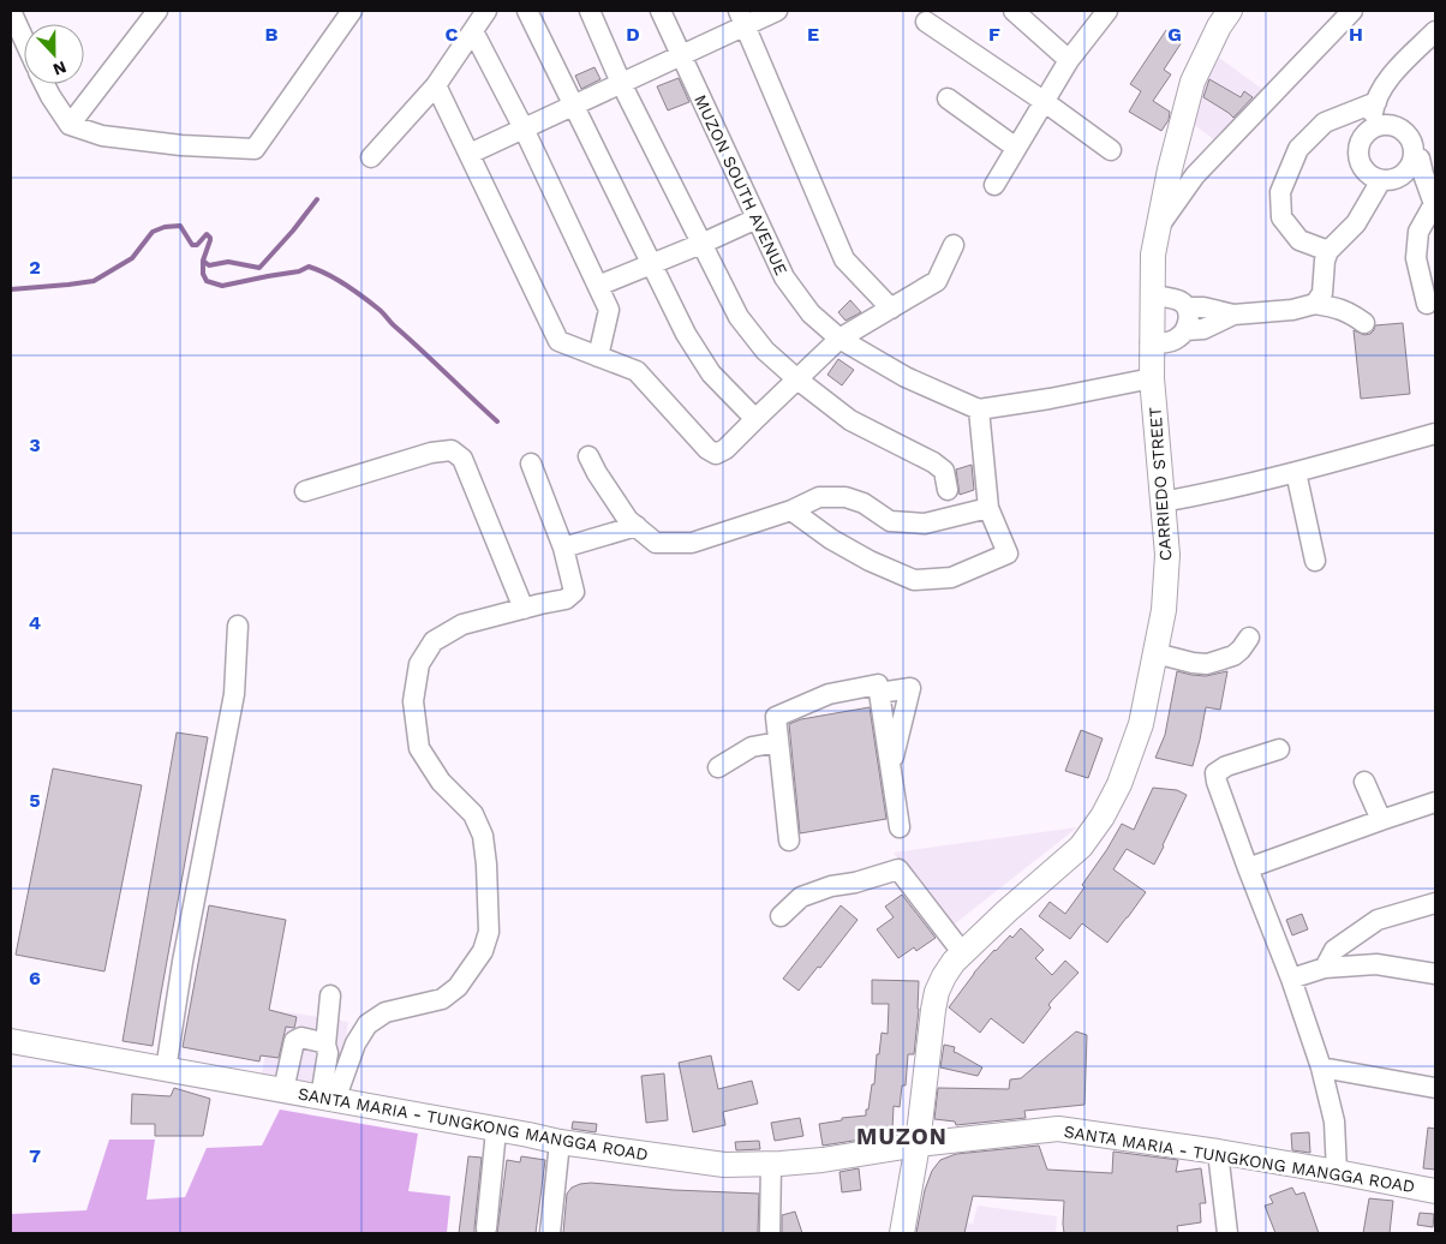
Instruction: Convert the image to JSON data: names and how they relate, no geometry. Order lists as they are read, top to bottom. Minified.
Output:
{"streets":{"main road":["CARRIEDO STREET","SANTA MARIA - TUNGKONG MANGGA ROAD"],"street":["MUZON SOUTH AVENUE"]},"crossings":[["CARRIEDO STREET","SANTA MARIA - TUNGKONG MANGGA ROAD"]],"districts":["MUZON"],"north":"bottom","grid":{"columns":["B","C","D","E","F","G","H"],"rows":["2","3","4","5","6","7"]}}
